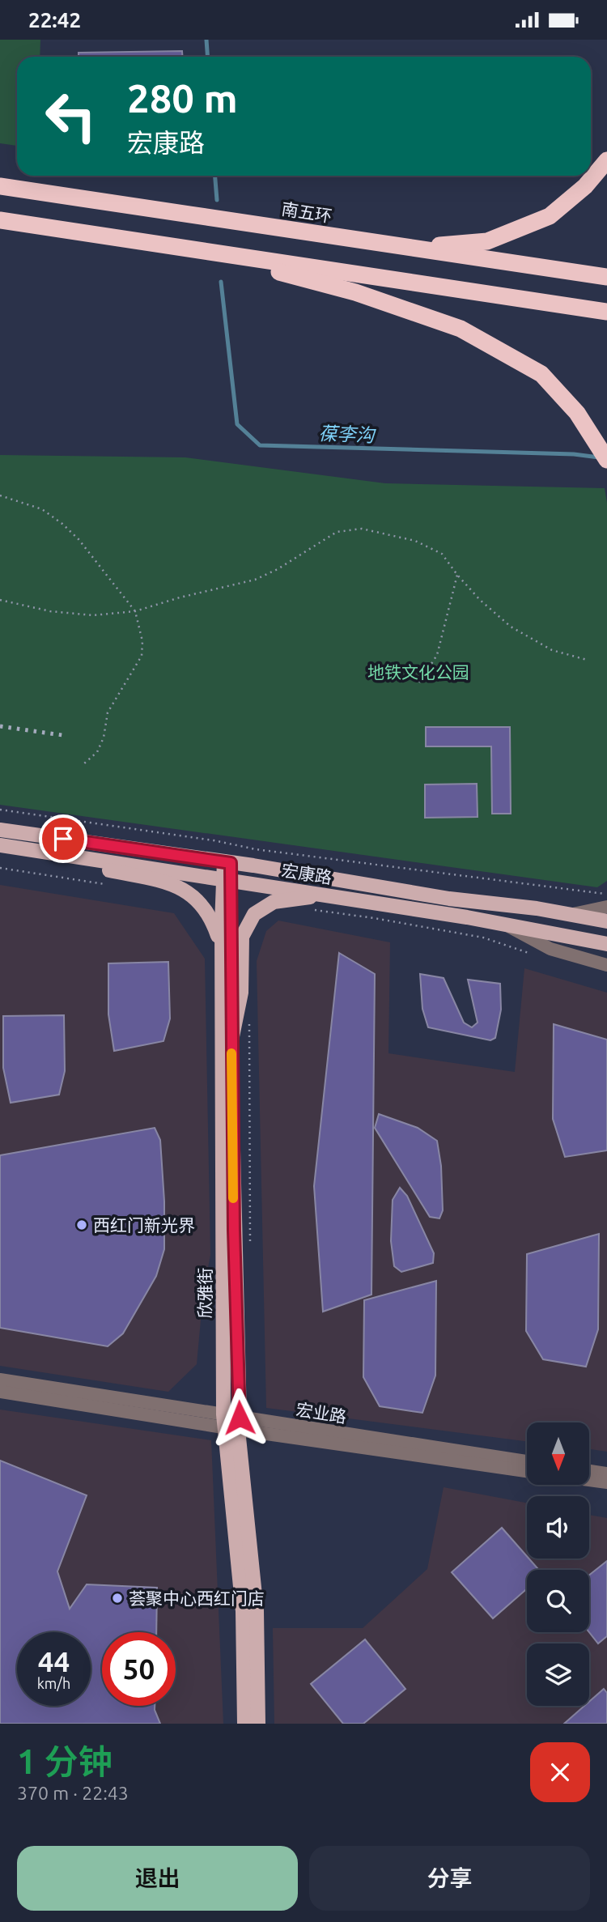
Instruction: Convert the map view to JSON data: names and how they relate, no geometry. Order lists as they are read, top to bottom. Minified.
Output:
{"streets":{"highway":["南五环"],"main road":["宏康路","欣雅街"],"street":["宏业路"]},"crossings":[["宏康路","欣雅街"],["欣雅街","宏业路"]],"water":["葆李沟"],"parks":["地铁文化公园"],"places":["西红门新光界","荟聚中心西红门店"],"north":"bottom","page":{"status":"22:42","turn":["280 m","宏康路"],"speed":"44 km/h","limit":"50","heading":["1 分钟","370 m · 22:43"],"buttons":["退出","分享"]}}
